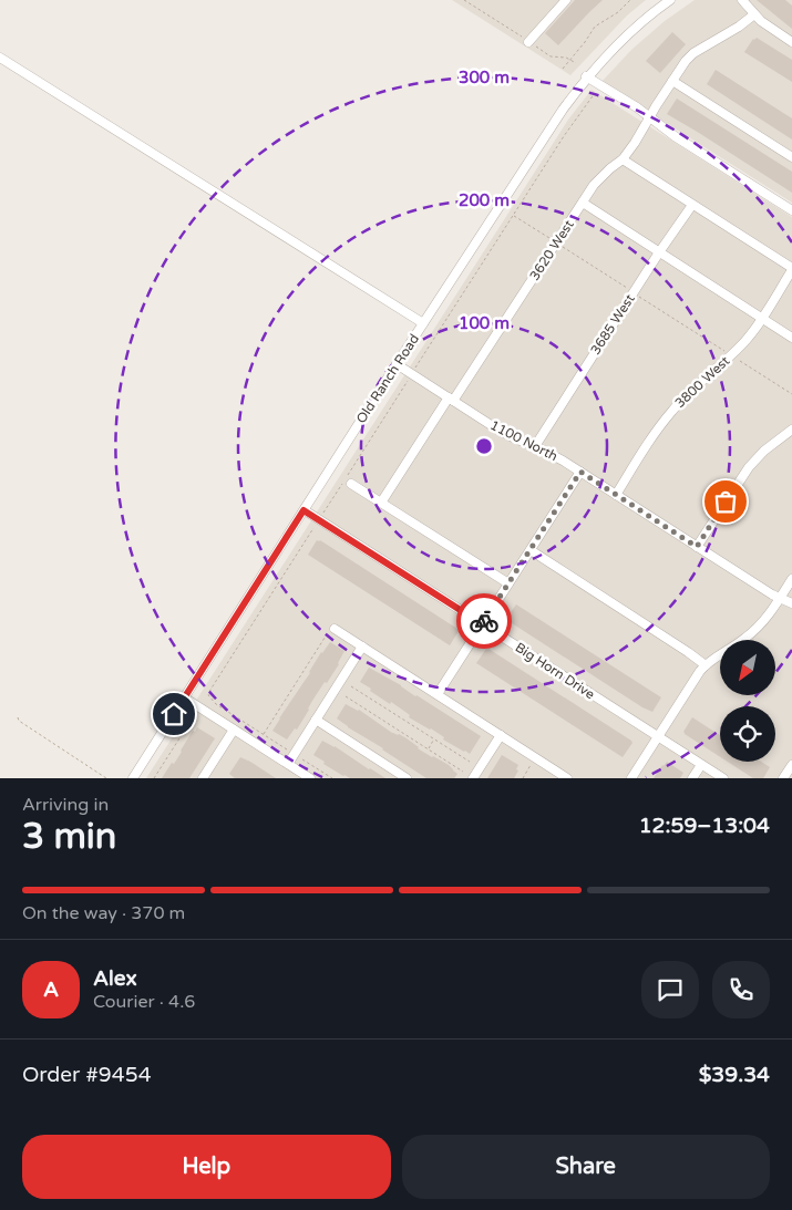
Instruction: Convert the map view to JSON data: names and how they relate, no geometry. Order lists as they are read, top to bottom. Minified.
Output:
{"streets":{"street":["3620 West","3685 West","Old Ranch Road","3800 West","1100 North","Big Horn Drive"]},"crossings":[["3620 West","1100 North"],["3685 West","1100 North"],["Old Ranch Road","1100 North"],["Old Ranch Road","Big Horn Drive"],["3800 West","1100 North"]],"north":"bottom left","page":{"heading":["3 min","Arriving in","12:59–13:04"],"panel":["Alex","Courier · 4.6","Order #9454","$39.34"],"bar":"On the way · 370 m","round":"A","buttons":["Help","Share"]},"rings":["300 m","200 m","100 m"]}
